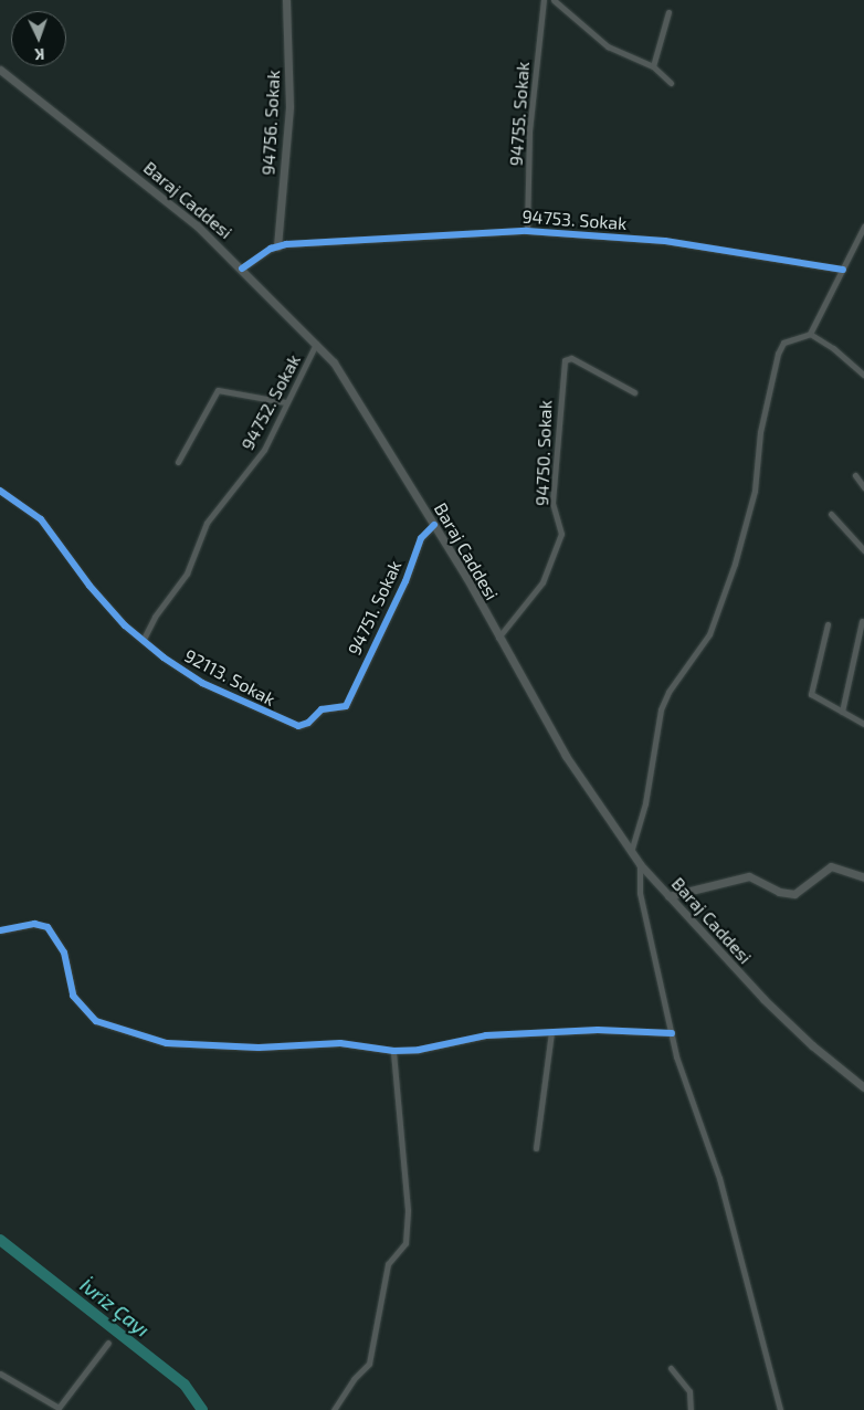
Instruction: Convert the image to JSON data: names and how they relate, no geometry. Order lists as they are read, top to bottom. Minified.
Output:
{"streets":{"main road":["94756. Sokak","Baraj Caddesi"],"street":["94755. Sokak","94753. Sokak","94752. Sokak","94750. Sokak","94751. Sokak","92113. Sokak"]},"crossings":[["94755. Sokak","94753. Sokak"],["94756. Sokak","94753. Sokak"],["Baraj Caddesi","94753. Sokak"],["Baraj Caddesi","94752. Sokak"],["Baraj Caddesi","94750. Sokak"],["Baraj Caddesi","94751. Sokak"],["94752. Sokak","92113. Sokak"],["94751. Sokak","92113. Sokak"]],"water":["İvriz Çayı"],"north":"bottom"}
